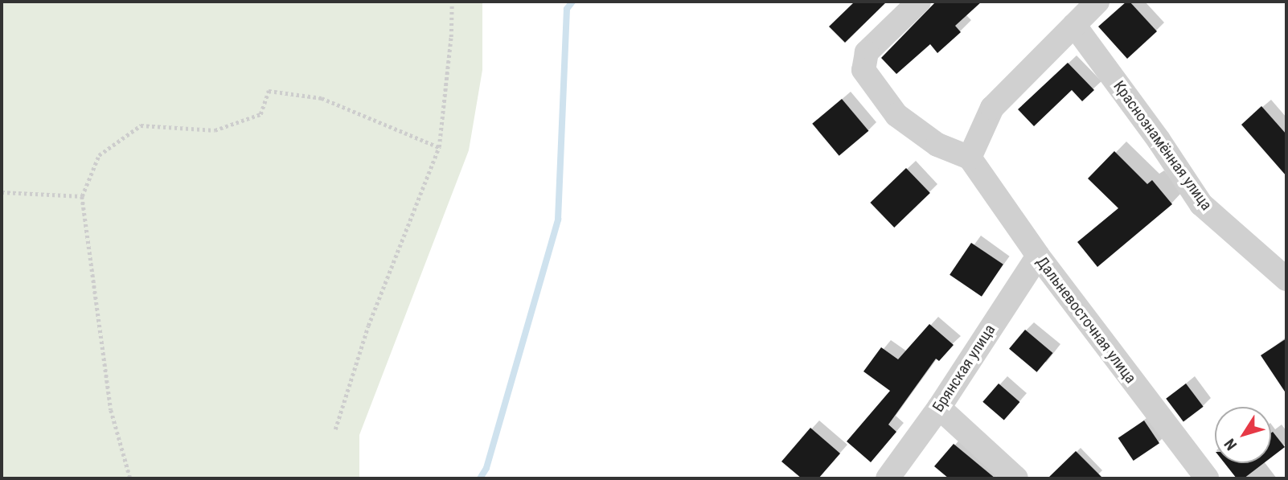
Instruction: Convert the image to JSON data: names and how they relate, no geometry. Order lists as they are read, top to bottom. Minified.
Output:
{"streets":{"street":["Краснознамённая улица","Дальневосточная улица","Брянская улица"]},"crossings":[["Дальневосточная улица","Брянская улица"]],"north":"bottom left"}
